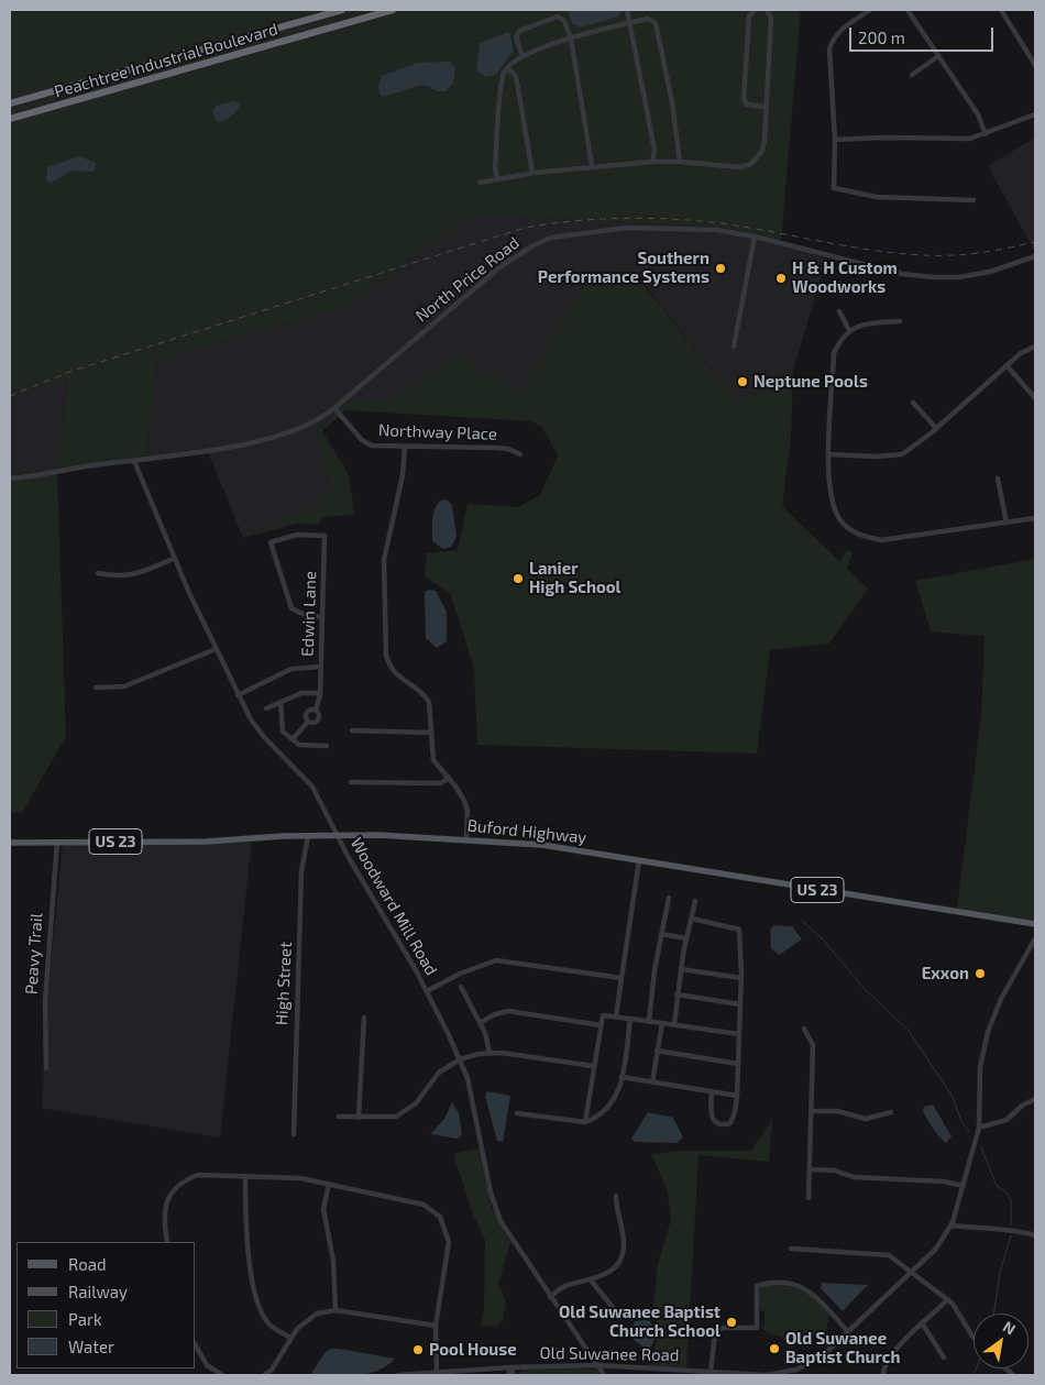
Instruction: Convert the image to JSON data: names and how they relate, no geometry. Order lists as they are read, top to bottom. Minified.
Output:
{"streets":{"highway":["Peachtree Industrial Boulevard"],"main road":["Buford Highway","US 23"],"street":["North Price Road","Northway Place","Edwin Lane","Woodward Mill Road","Peavy Trail","High Street","Old Suwanee Road"]},"crossings":[["North Price Road","Northway Place"],["North Price Road","Woodward Mill Road"],["Buford Highway","Woodward Mill Road"],["Buford Highway","Peavy Trail"],["Buford Highway","High Street"],["Woodward Mill Road","Old Suwanee Road"]],"places":["Southern Performance Systems","H & H Custom Woodworks","Neptune Pools","Lanier High School","Exxon","Old Suwanee Baptist Church School","Old Suwanee Baptist Church","Pool House"],"legend":["Road","Railway","Park","Water"],"scale_bar":"200 m","north":"top right"}
